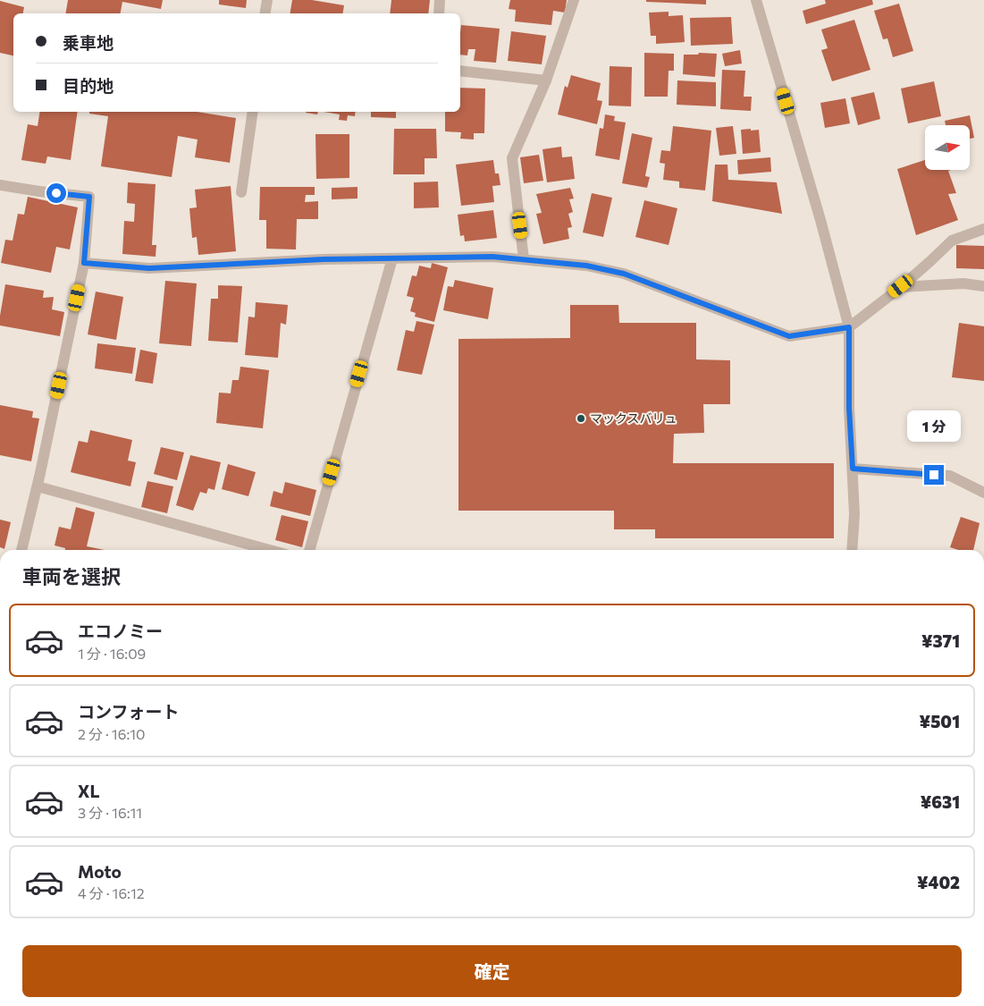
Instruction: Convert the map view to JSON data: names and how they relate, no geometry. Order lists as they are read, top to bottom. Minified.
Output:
{"places":["マックスバリュ"],"north":"right","page":{"banner":["乗車地","目的地"],"bubble":"1 分","heading":"車両を選択","list":[{"name":"エコノミー","note":"1 分 · 16:09","value":"¥371"},{"name":"コンフォート","note":"2 分 · 16:10","value":"¥501"},{"name":"XL","note":"3 分 · 16:11","value":"¥631"},{"name":"Moto","note":"4 分 · 16:12","value":"¥402"}],"buttons":"確定"}}
